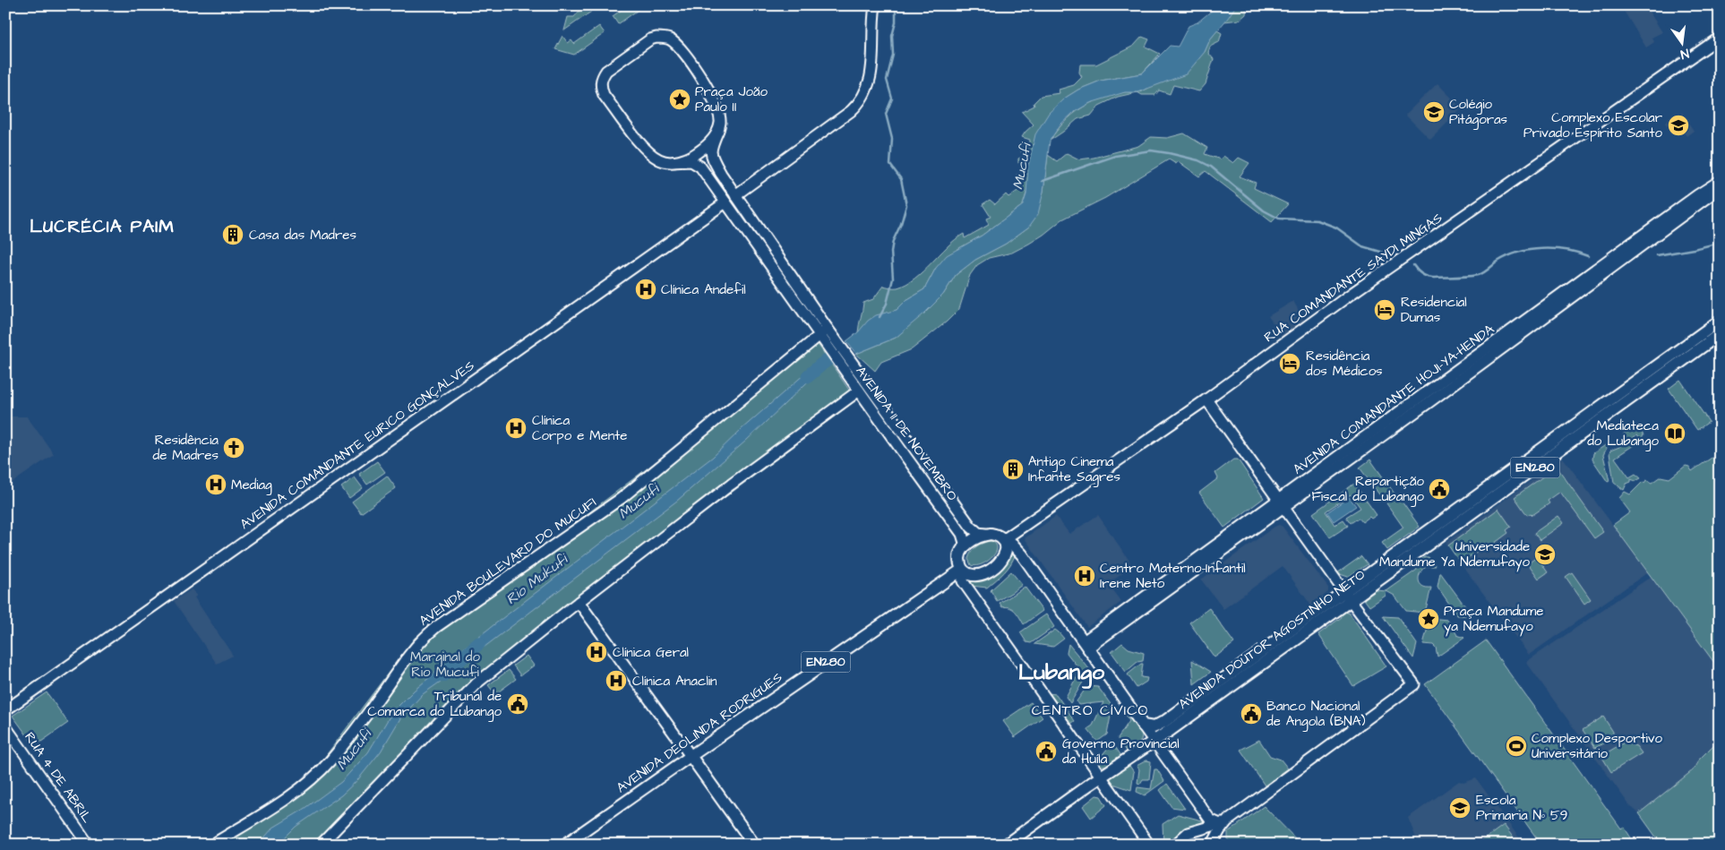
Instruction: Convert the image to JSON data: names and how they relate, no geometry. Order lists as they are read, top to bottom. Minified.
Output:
{"streets":{"main road":["EN280","AVENIDA DOUTOR AGOSTINHO NETO","AVENIDA DEOLINDA RODRIGUES"],"street":["RUA COMANDANTE SAYDI MINGAS","AVENIDA COMANDANTE HOJI-YA-HENDA","AVENIDA 11 DE NOVEMBRO","AVENIDA COMANDANTE EURICO GONÇALVES","AVENIDA BOULEVARD DO MUCUFI","RUA 4 DE ABRIL"]},"crossings":[["RUA COMANDANTE SAYDI MINGAS","AVENIDA 11 DE NOVEMBRO"],["RUA COMANDANTE SAYDI MINGAS","AVENIDA DEOLINDA RODRIGUES"],["AVENIDA 11 DE NOVEMBRO","AVENIDA COMANDANTE EURICO GONÇALVES"],["AVENIDA 11 DE NOVEMBRO","AVENIDA BOULEVARD DO MUCUFI"],["AVENIDA 11 DE NOVEMBRO","AVENIDA DEOLINDA RODRIGUES"],["EN280","AVENIDA DOUTOR AGOSTINHO NETO"]],"districts":["LUCRÉCIA PAIM","Lubango","CENTRO CÍVICO"],"water":["Mucufi","Rio Mukufi"],"parks":["Marginal do Rio Mucufi"],"places":{"place":["Praça João Paulo II","Praça Mandume ya Ndemufayo"],"school or university":["Colégio Pitágoras","Complexo Escolar Privado Espírito Santo","Universidade Mandume Ya Ndemufayo","Escola Primaria Nº 59"],"building":["Casa das Madres","Antigo Cinema Infante Sagres"],"hospital":["Clínica Andefil","Clínica Corpo e Mente","Mediag","Centro Materno-Infantil Irene Neto","Clínica Geral","Clínica Anaclin"],"hotel":["Residencial Dumas","Residência dos Médicos"],"library":["Mediateca do Lubango"],"church":["Residência de Madres"],"public building":["Repartição Fiscal do Lubango","Tribunal de Comarca do Lubango","Banco Nacional de Angola (BNA)","Governo Provincial da Huíla"],"sports":["Complexo Desportivo Universitário"]},"north":"bottom"}
